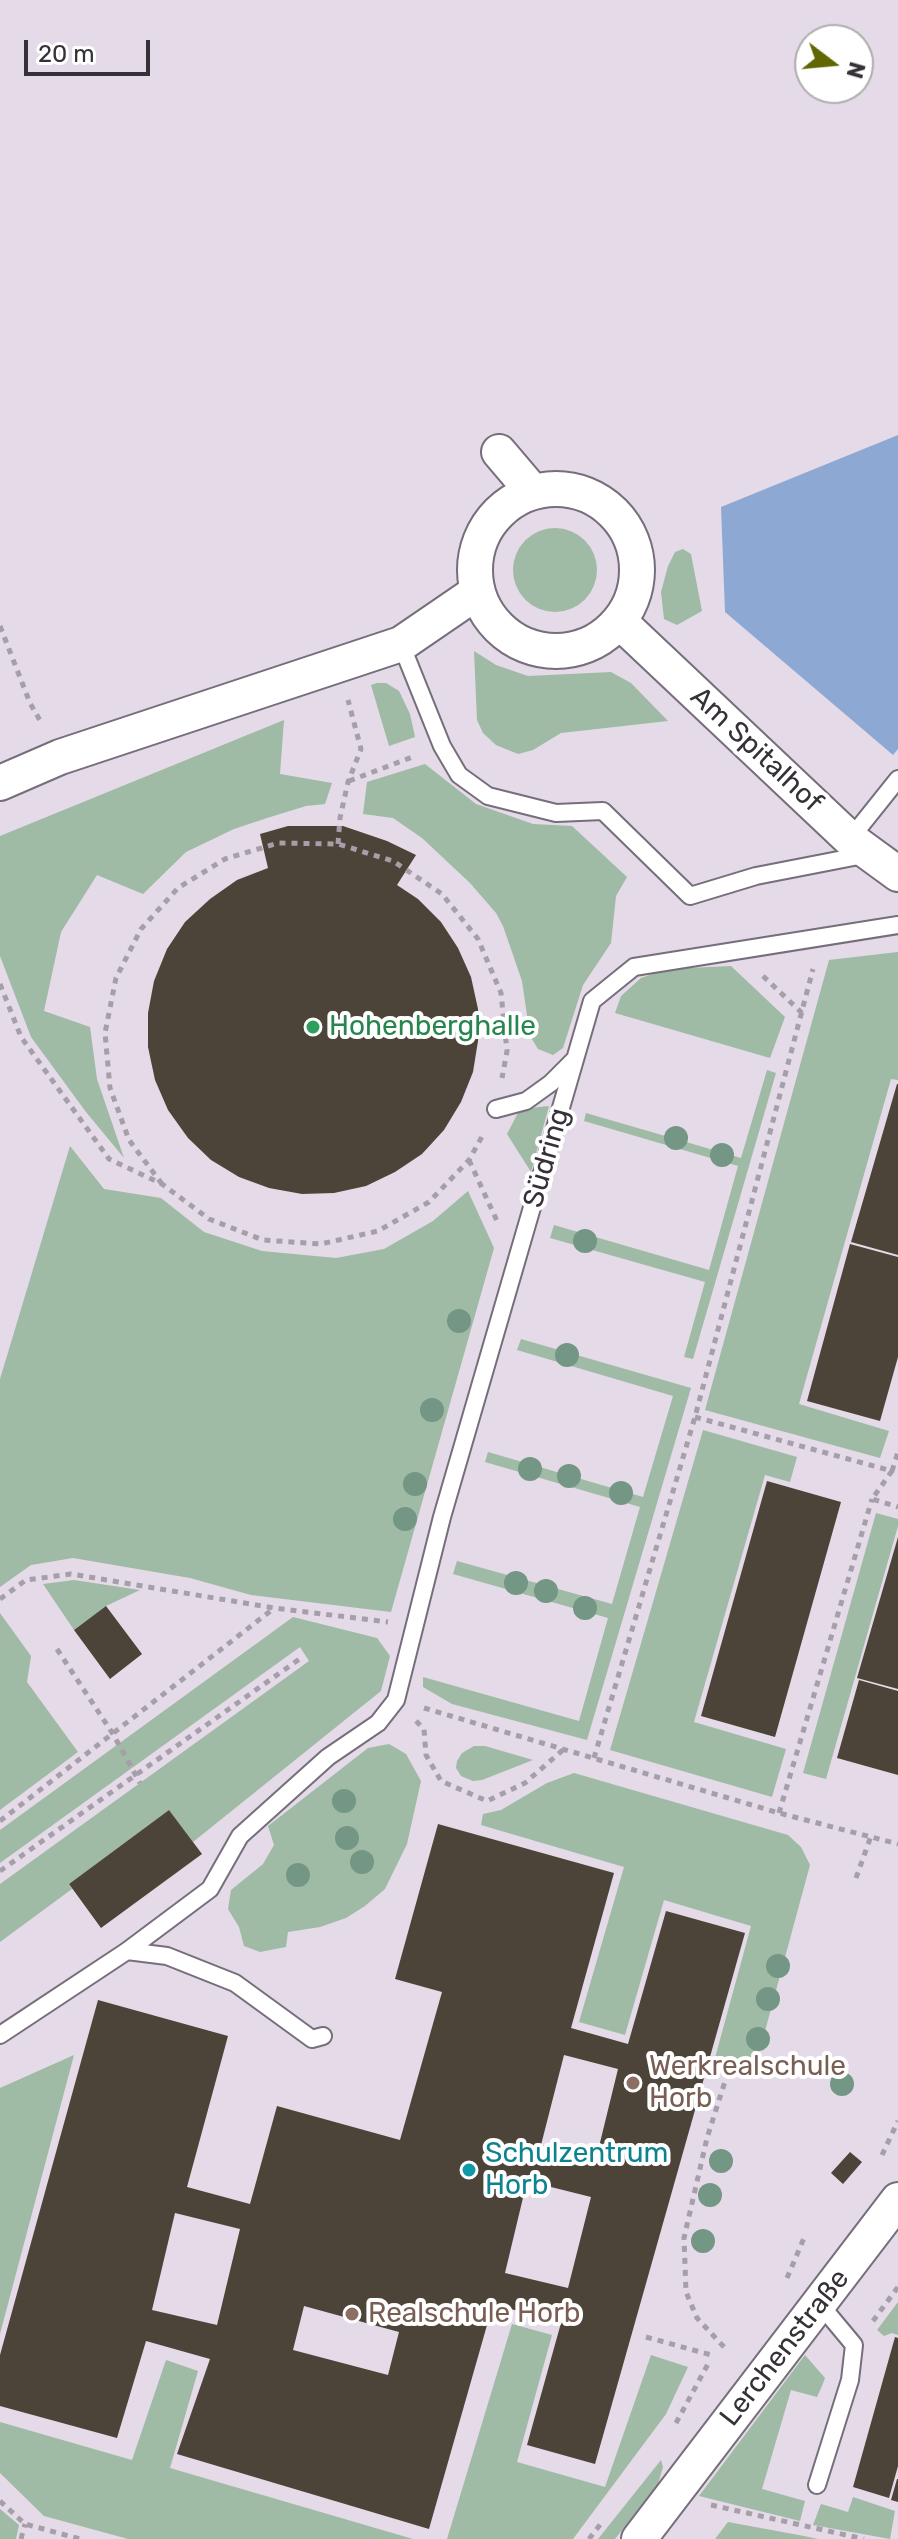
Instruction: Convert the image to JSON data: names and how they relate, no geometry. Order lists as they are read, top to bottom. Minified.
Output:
{"streets":{"street":["Am Spitalhof","Lerchenstraße"],"lane":["Südring"]},"places":["Hohenberghalle","Werkrealschule Horb","Schulzentrum Horb","Realschule Horb"],"scale_bar":"20 m","north":"right"}
